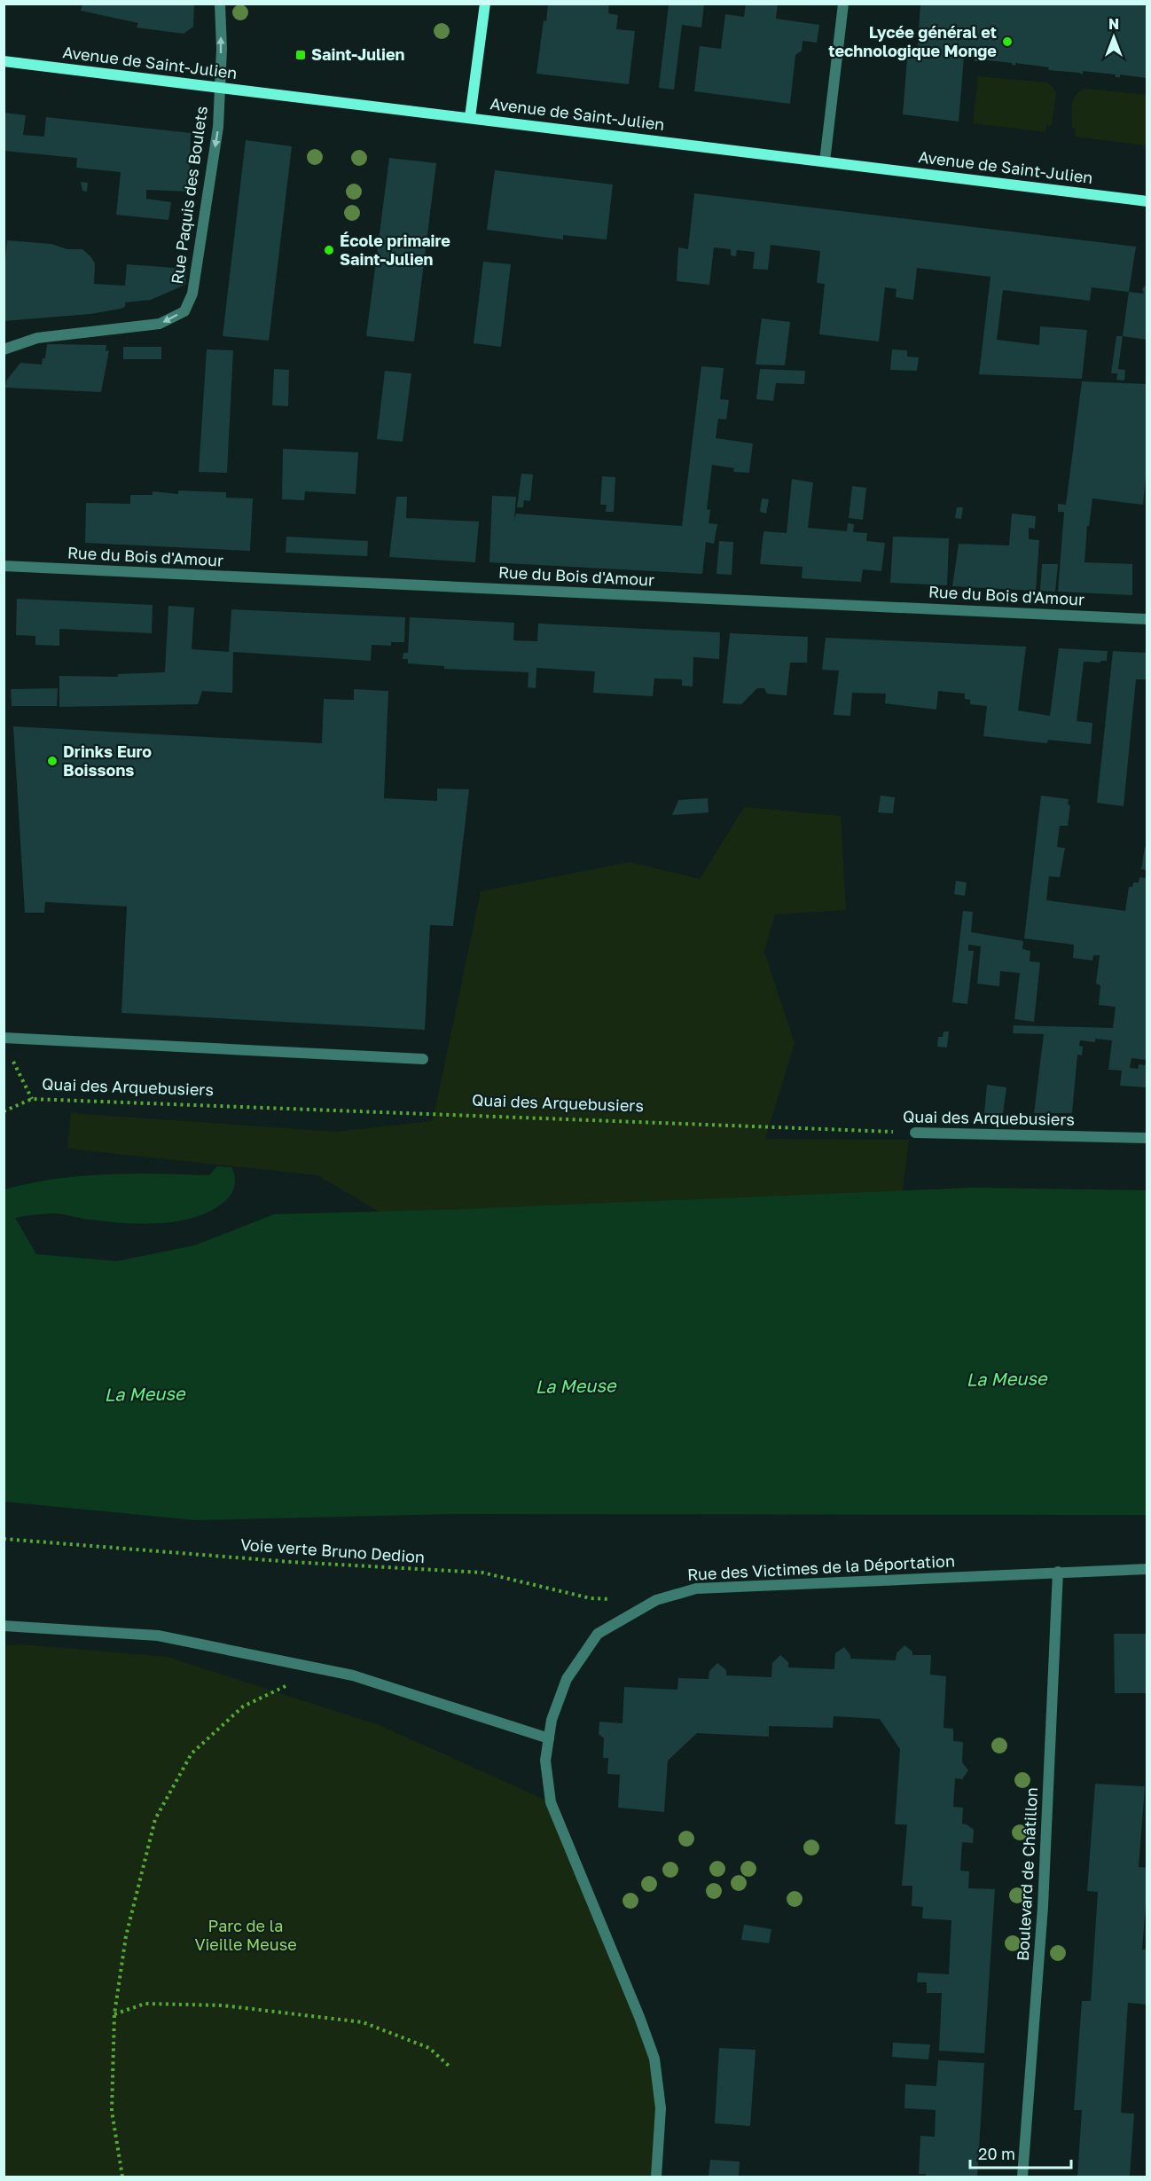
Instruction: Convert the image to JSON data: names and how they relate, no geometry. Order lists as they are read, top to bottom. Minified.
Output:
{"streets":{"main road":["Avenue de Saint-Julien"],"street":["Rue Paquis des Boulets","Rue du Bois d'Amour","Quai des Arquebusiers","Rue des Victimes de la Déportation","Boulevard de Châtillon"],"path":["Voie verte Bruno Dedion"]},"crossings":[["Avenue de Saint-Julien","Rue Paquis des Boulets"],["Voie verte Bruno Dedion","Rue des Victimes de la Déportation"],["Rue des Victimes de la Déportation","Boulevard de Châtillon"]],"water":["La Meuse"],"parks":["Parc de la Vieille Meuse"],"places":{"other":["Lycée général et technologique Monge","École primaire Saint-Julien","Drinks Euro Boissons"],"transit":["Saint-Julien"]},"scale_bar":"20 m","north":"top"}
